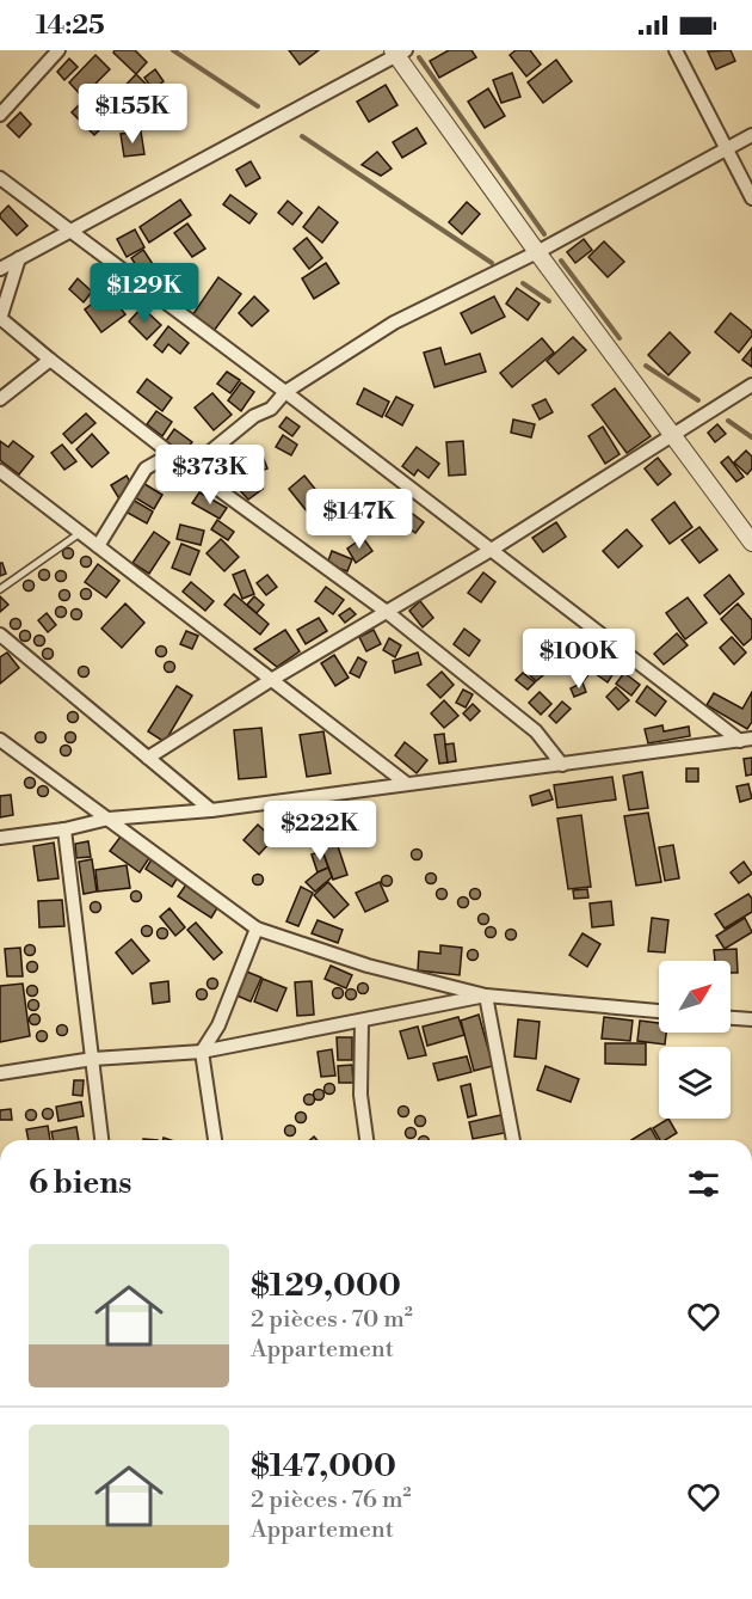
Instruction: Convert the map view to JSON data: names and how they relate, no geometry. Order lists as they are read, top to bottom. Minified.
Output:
{"north":"top right","page":{"status":"14:25","price":["$155K","$129K","$373K","$147K","$100K","$222K"],"heading":"6 biens","list":[{"name":"$129,000","note":"2 pièces · 70 m² · Appartement"},{"name":"$147,000","note":"2 pièces · 76 m² · Appartement"}]}}
